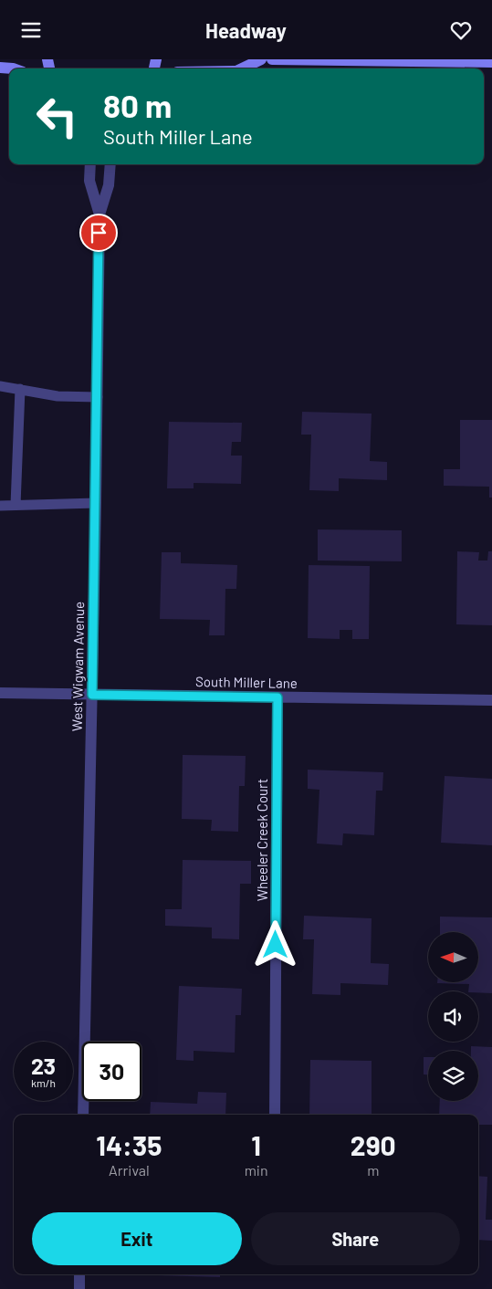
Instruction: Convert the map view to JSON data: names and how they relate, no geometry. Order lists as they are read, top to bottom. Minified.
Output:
{"streets":{"street":["West Wigwam Avenue","South Miller Lane","Wheeler Creek Court"]},"crossings":[["West Wigwam Avenue","South Miller Lane"],["South Miller Lane","Wheeler Creek Court"]],"north":"left","page":{"header":"Headway","turn":["80 m","South Miller Lane"],"speed":"23 km/h","limit":"30","eta":["14:35","Arrival","1","min","290","m"],"buttons":["Exit","Share"]}}
